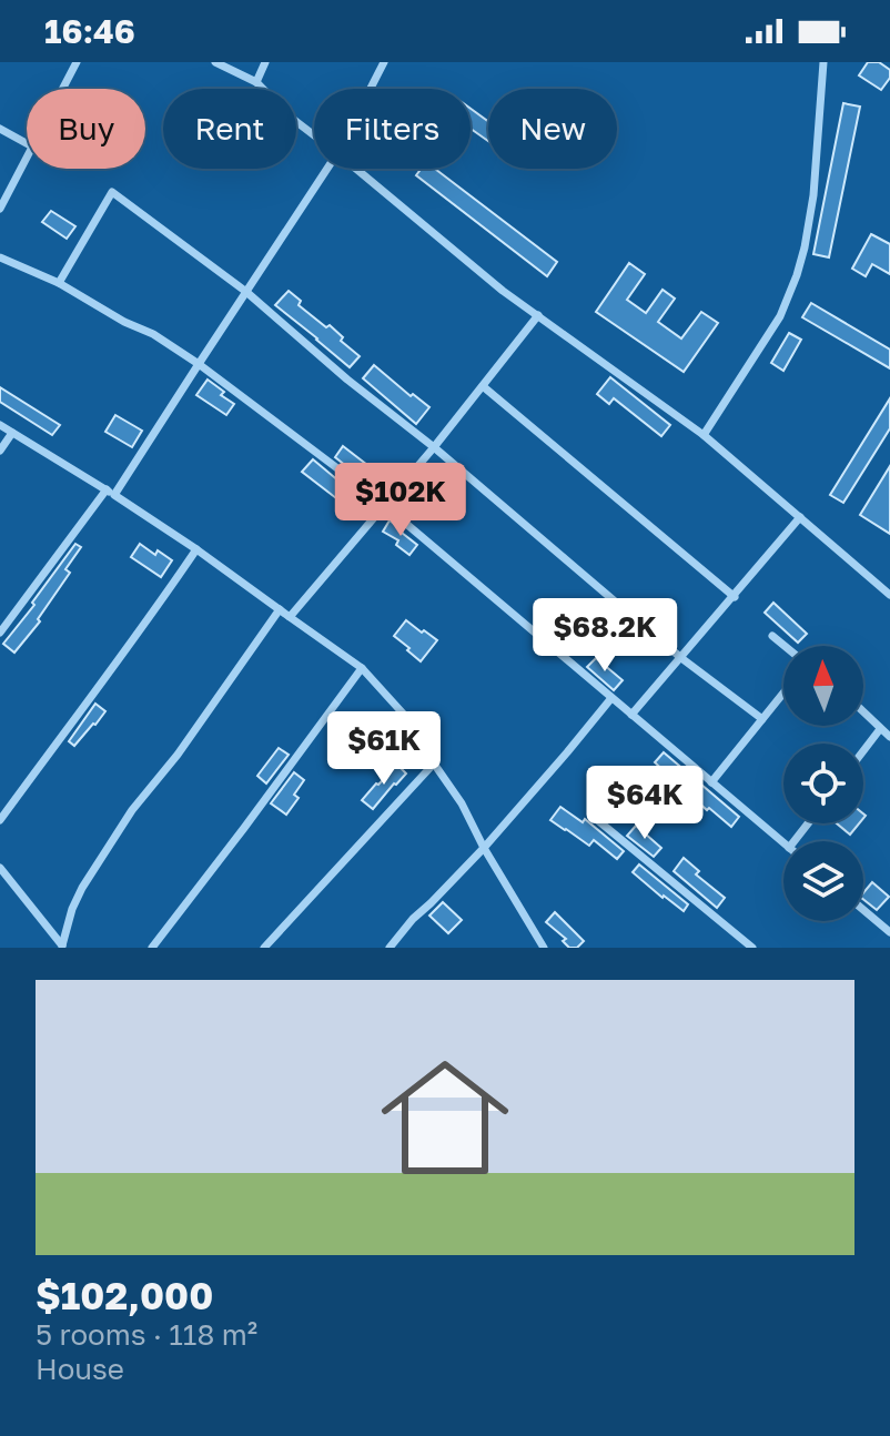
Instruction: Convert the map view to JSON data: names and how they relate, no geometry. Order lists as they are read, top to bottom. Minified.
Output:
{"north":"top","page":{"status":"16:46","chip":["Buy","Rent","Filters","New"],"price":["$102K","$68.2K","$61K","$64K"],"list":[{"name":"$102,000","note":"5 rooms · 118 m² · House"}]}}
